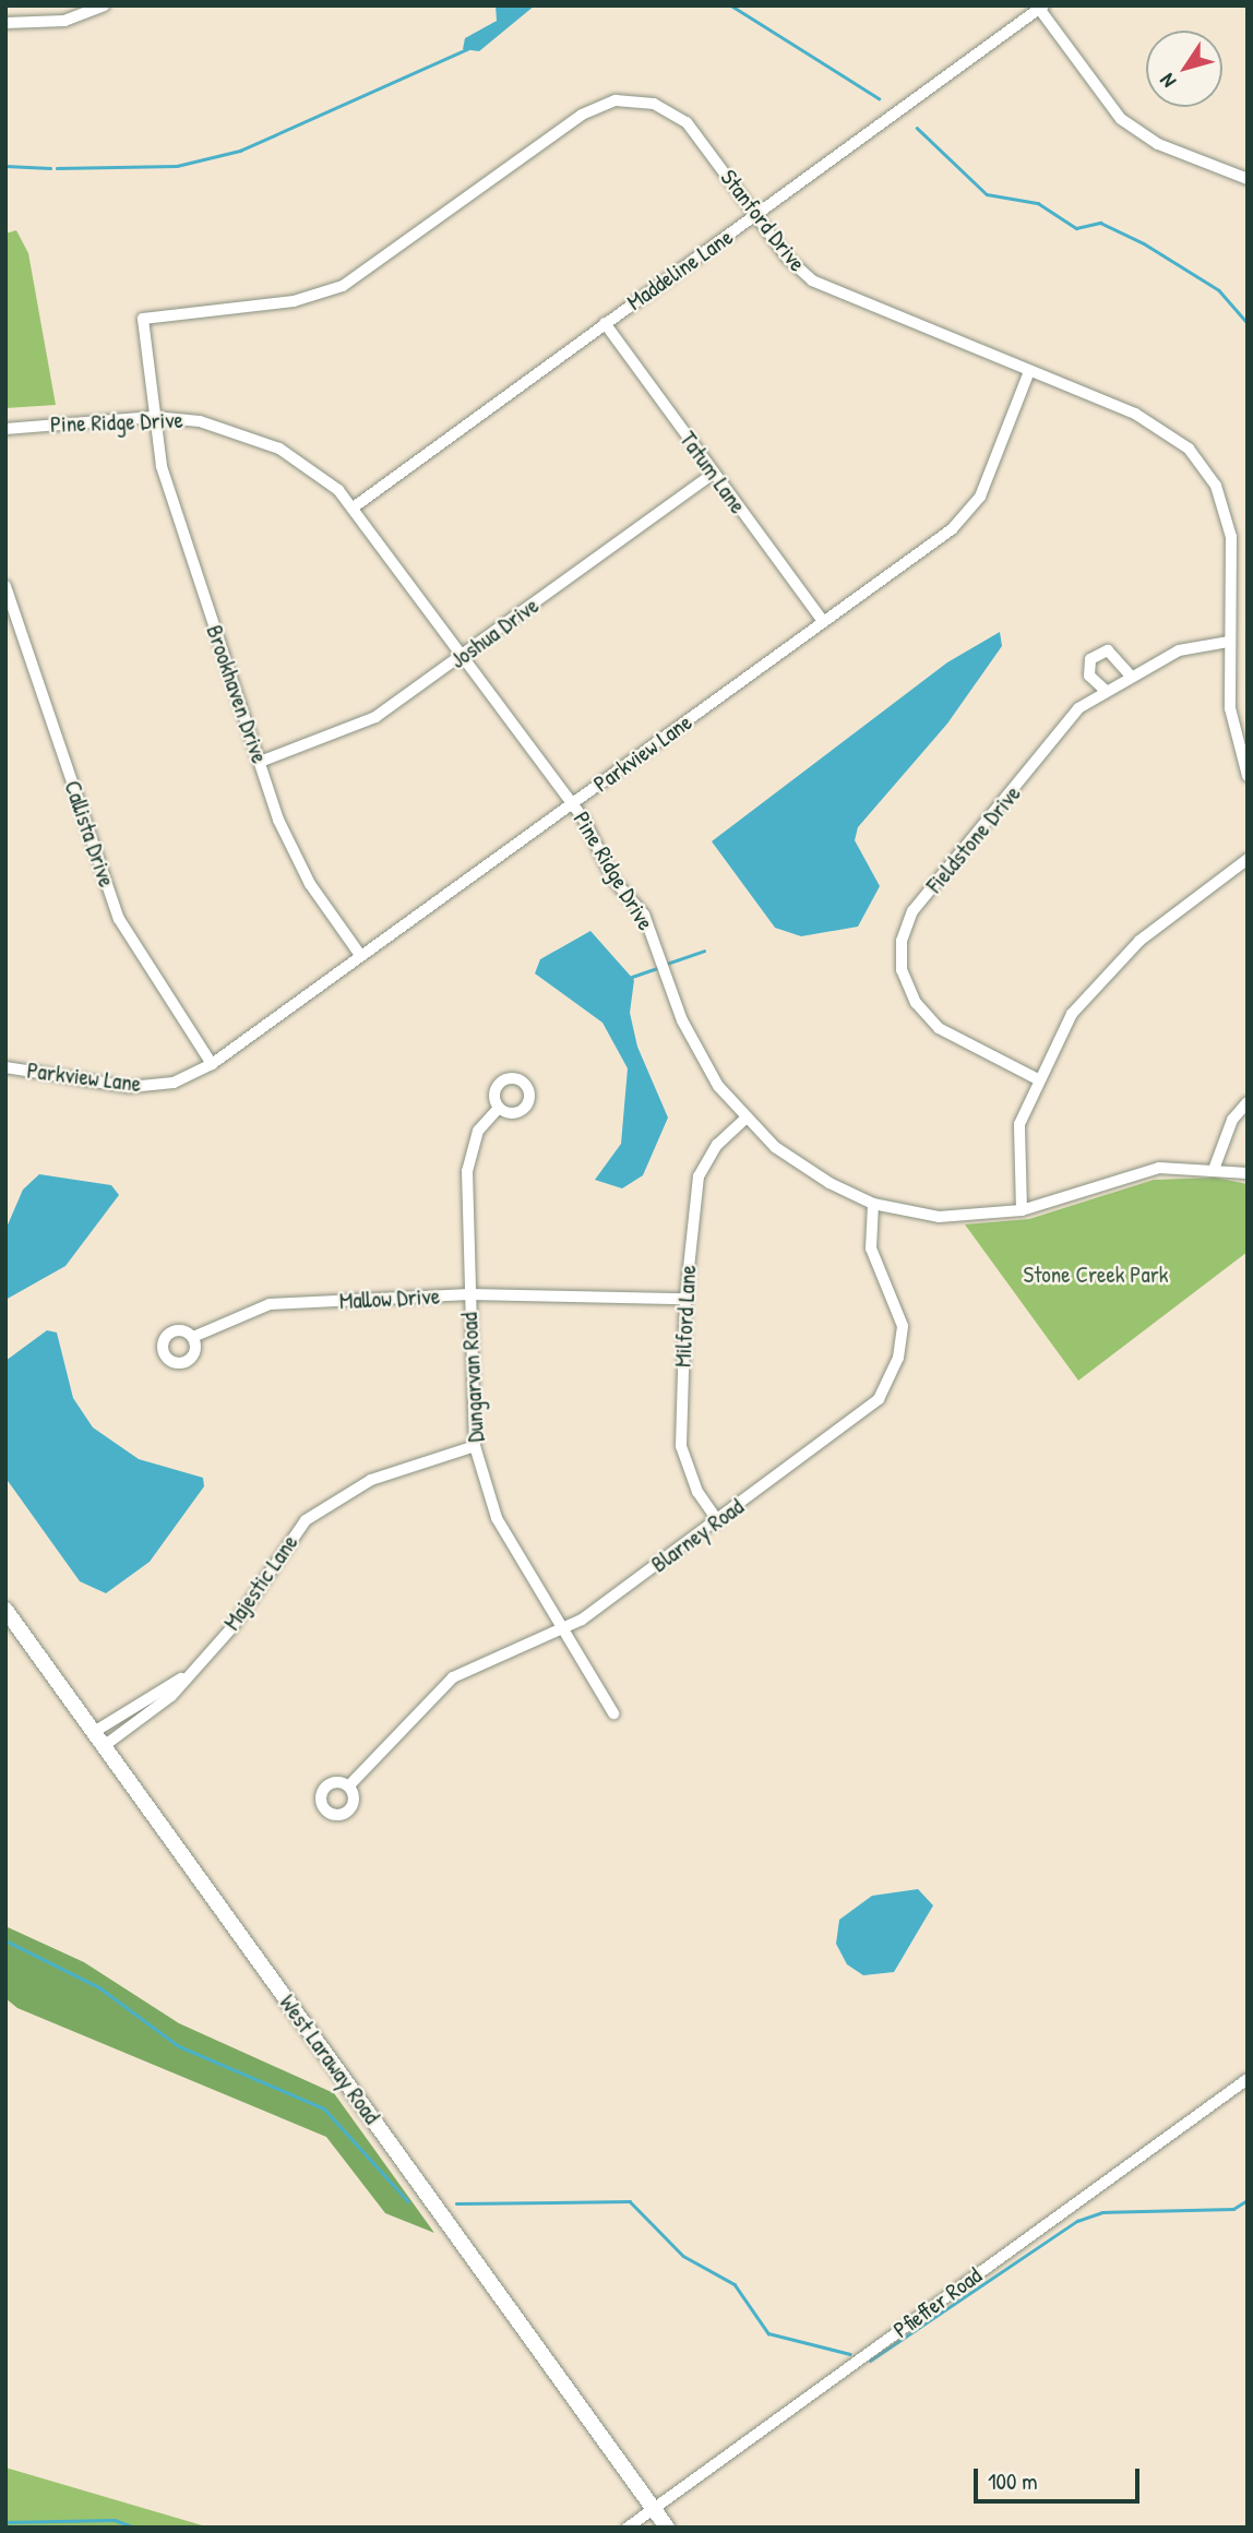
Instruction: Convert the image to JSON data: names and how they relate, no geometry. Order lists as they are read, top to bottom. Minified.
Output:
{"streets":{"main road":["West Laraway Road"],"street":["Stanford Drive","Maddeline Lane","Pine Ridge Drive","Tatum Lane","Joshua Drive","Brookhaven Drive","Parkview Lane","Callista Drive","Fieldstone Drive","Mallow Drive","Milford Lane","Dungarvan Road","Blarney Road","Majestic Lane","Pfieffer Road"]},"crossings":[["Stanford Drive","Maddeline Lane"],["Stanford Drive","Pine Ridge Drive"],["Stanford Drive","Brookhaven Drive"],["Stanford Drive","Parkview Lane"],["Stanford Drive","Fieldstone Drive"],["Maddeline Lane","Pine Ridge Drive"],["Maddeline Lane","Tatum Lane"],["Pine Ridge Drive","Joshua Drive"],["Pine Ridge Drive","Brookhaven Drive"],["Pine Ridge Drive","Parkview Lane"],["Pine Ridge Drive","Milford Lane"],["Pine Ridge Drive","Blarney Road"],["Tatum Lane","Joshua Drive"],["Tatum Lane","Parkview Lane"],["Joshua Drive","Brookhaven Drive"],["Brookhaven Drive","Parkview Lane"],["Parkview Lane","Callista Drive"],["Mallow Drive","Milford Lane"],["Mallow Drive","Dungarvan Road"],["Milford Lane","Blarney Road"],["Dungarvan Road","Blarney Road"],["Dungarvan Road","Majestic Lane"],["Majestic Lane","West Laraway Road"],["West Laraway Road","Pfieffer Road"]],"parks":["Stone Creek Park"],"scale_bar":"100 m","north":"bottom left"}
